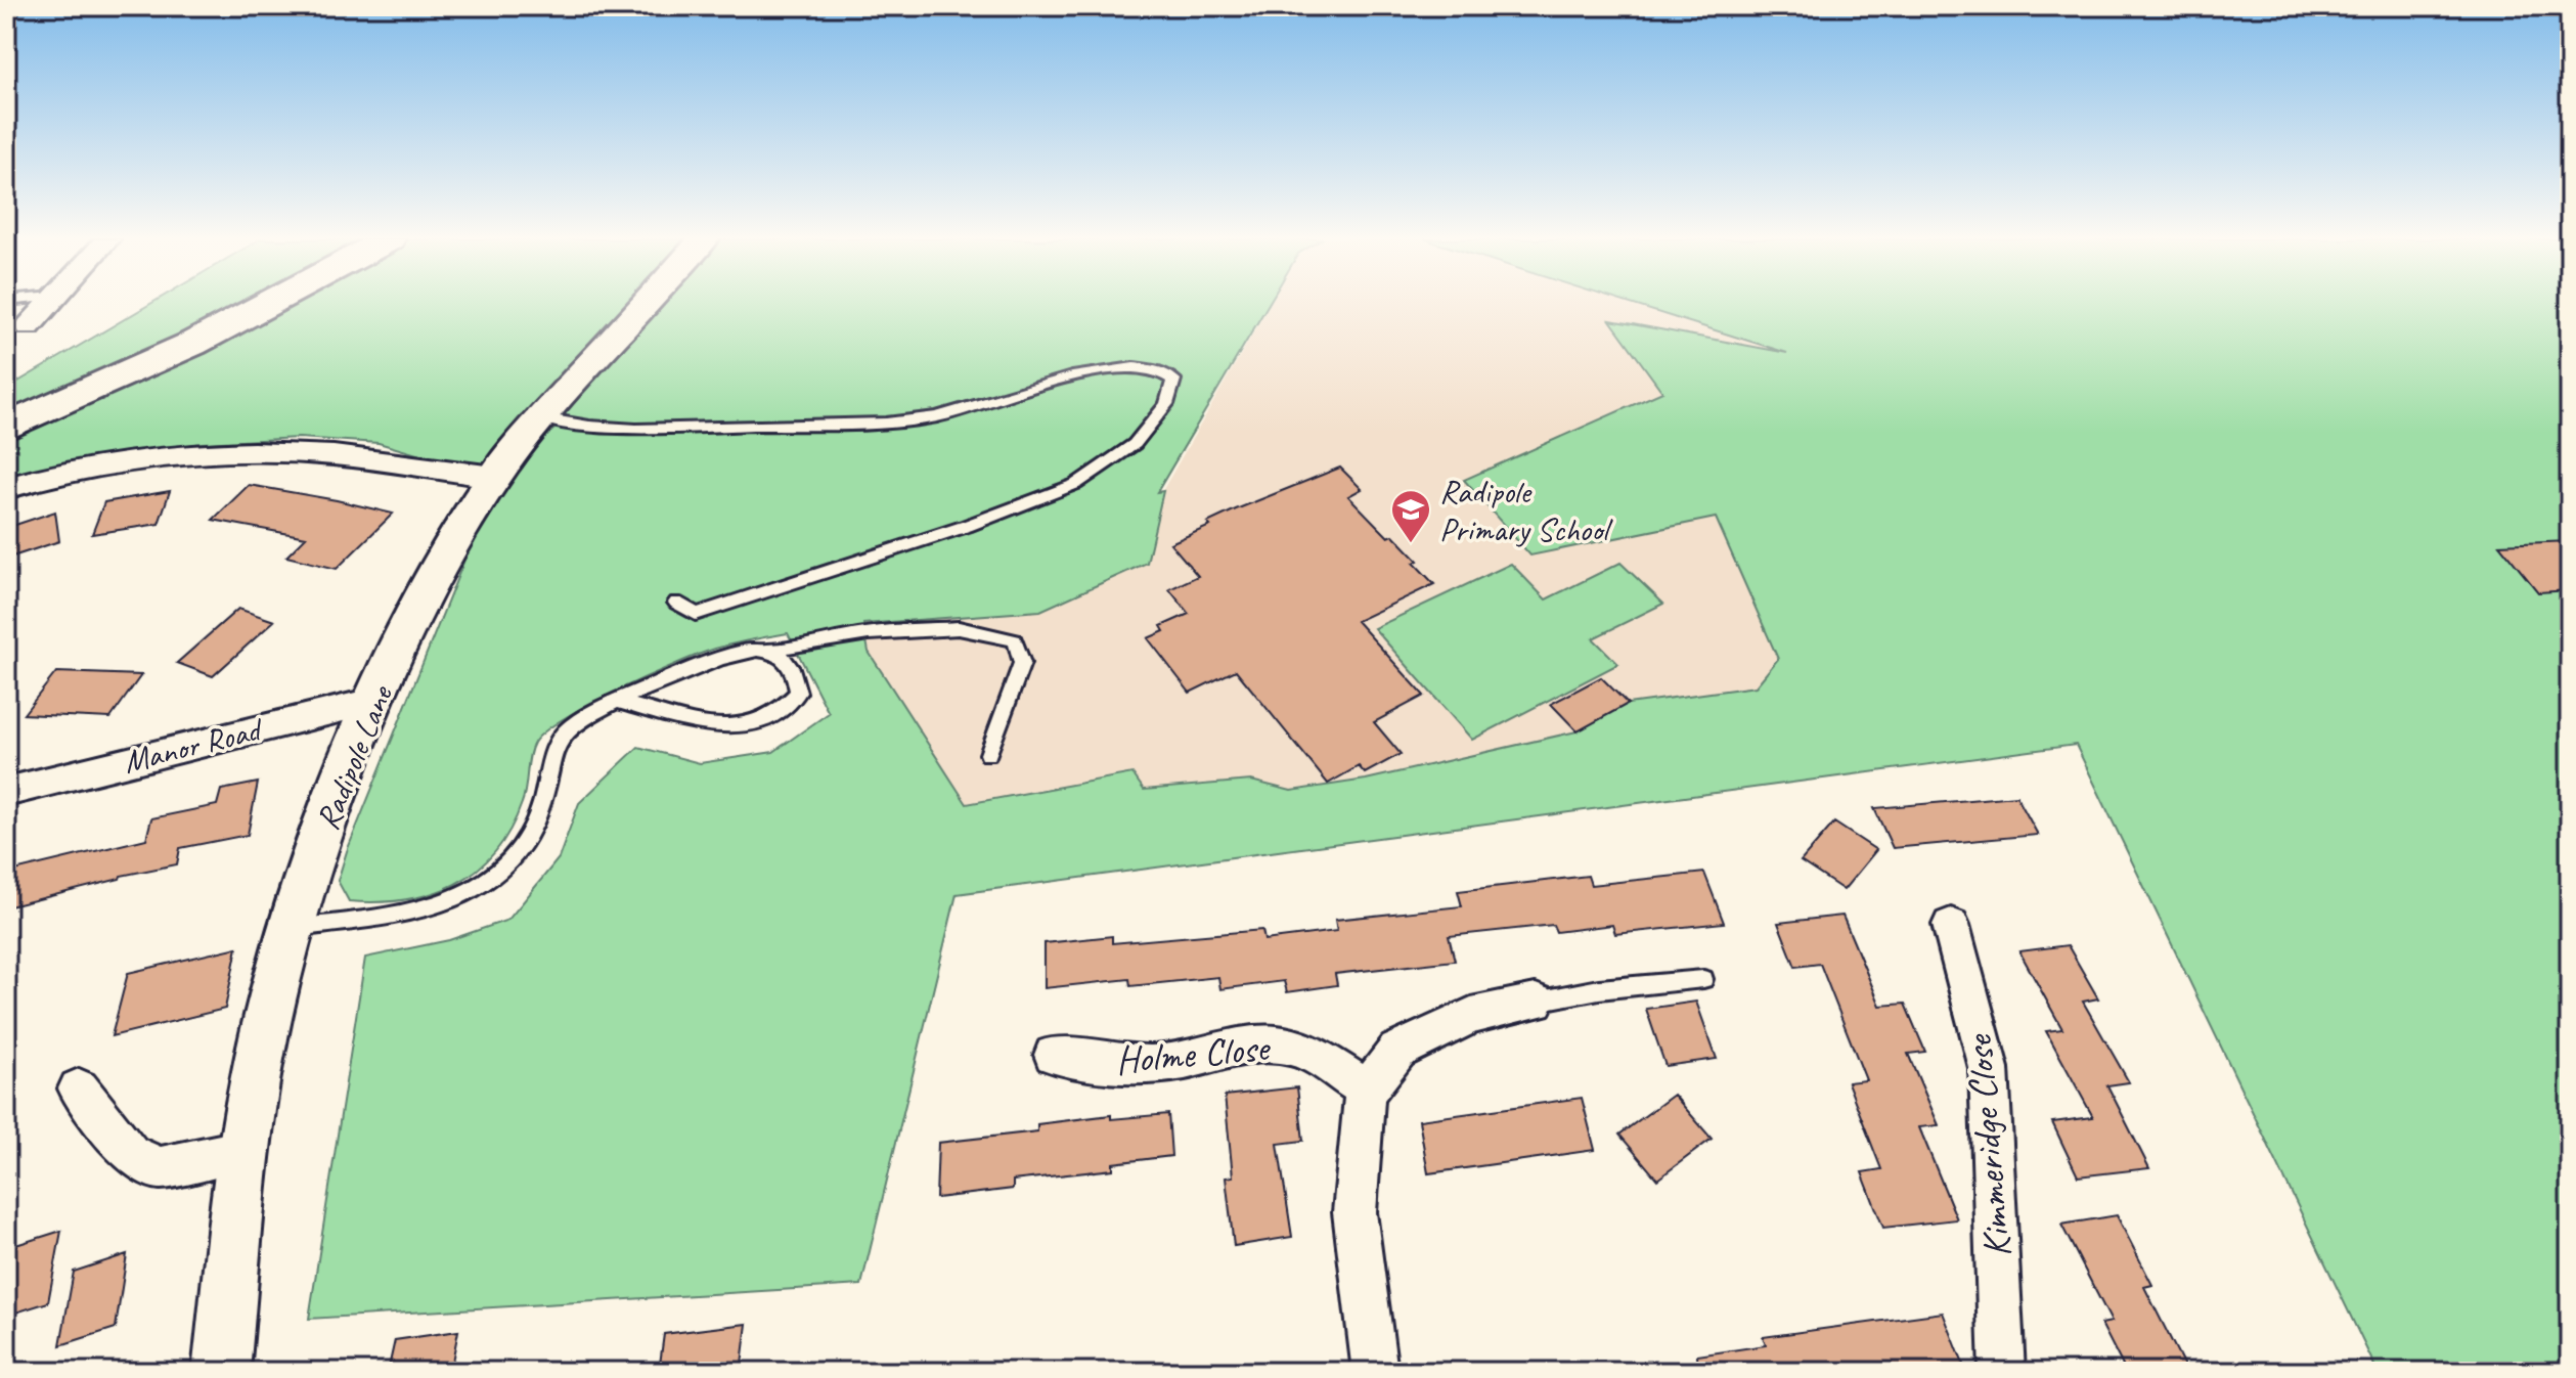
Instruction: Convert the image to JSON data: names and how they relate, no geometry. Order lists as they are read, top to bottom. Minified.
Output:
{"streets":{"street":["Manor Road","Radipole Lane","Holme Close","Kimmeridge Close"]},"crossings":[["Manor Road","Radipole Lane"]],"places":{"school or university":["Radipole Primary School"]}}
